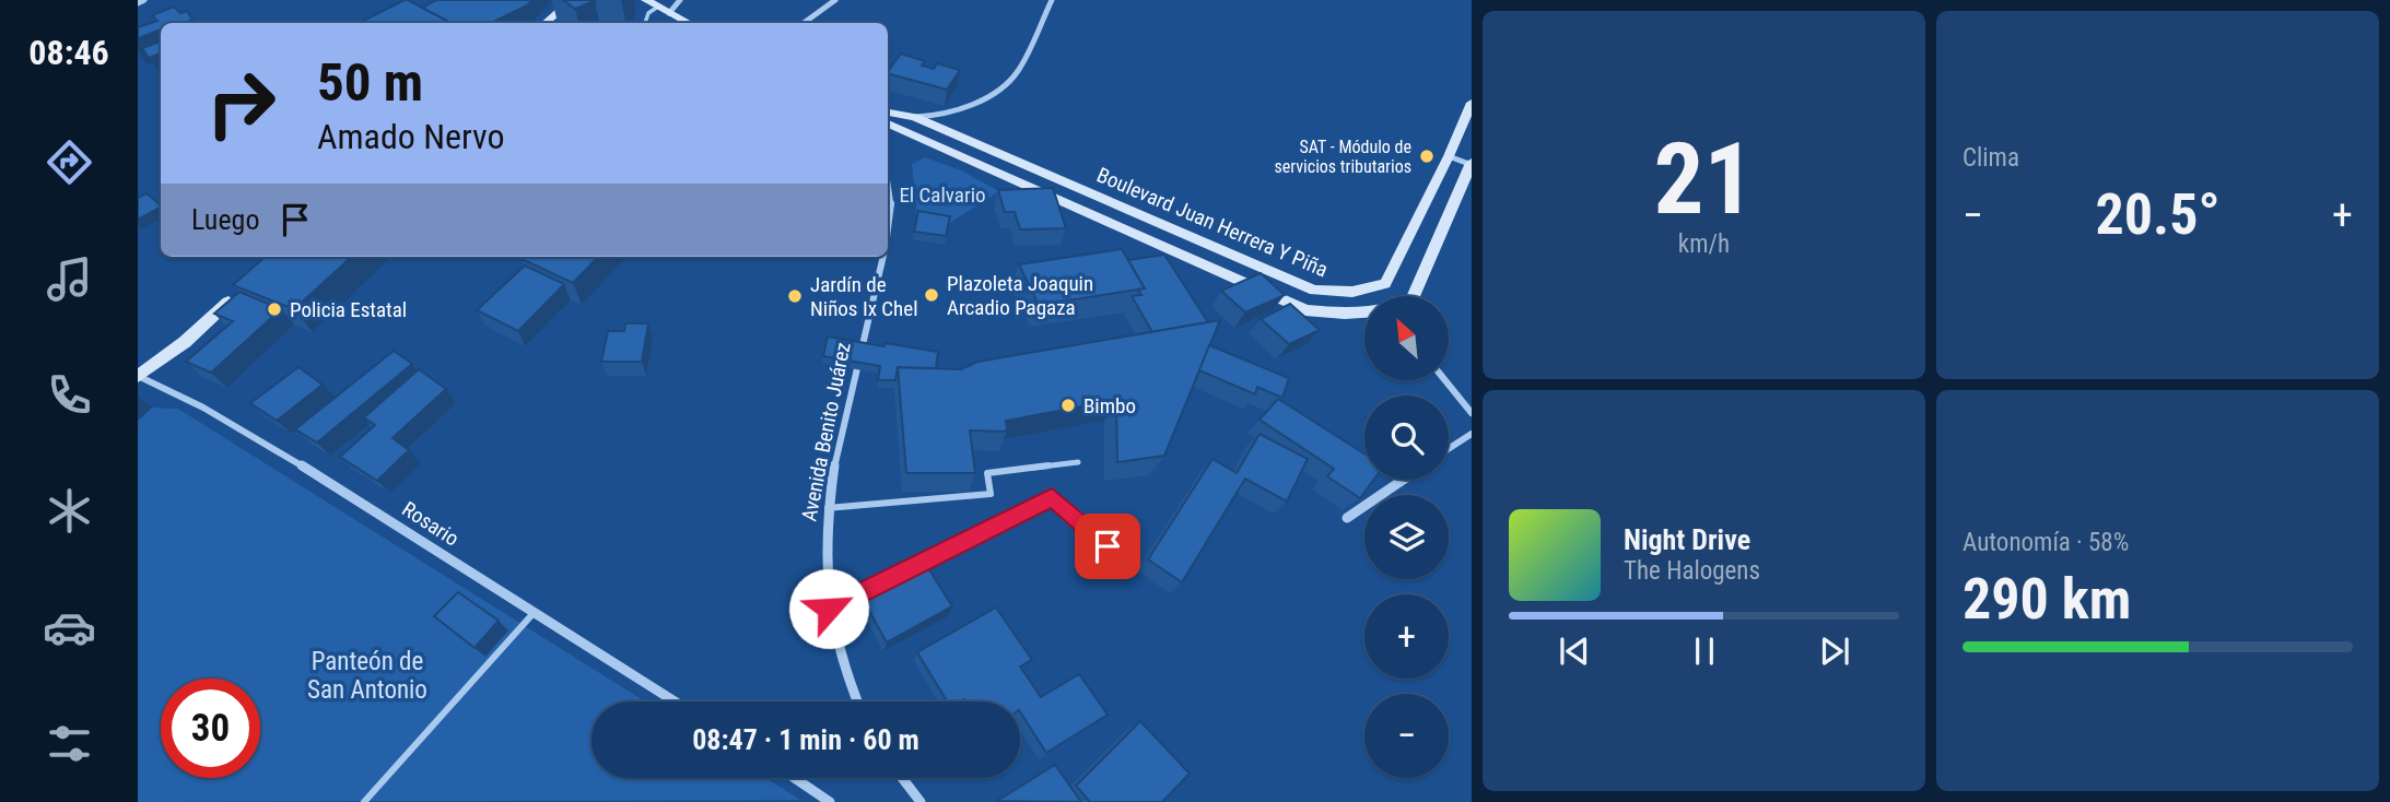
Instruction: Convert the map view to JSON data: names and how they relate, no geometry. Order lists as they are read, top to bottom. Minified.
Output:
{"streets":{"main road":["Boulevard Juan Herrera Y Piña"],"street":["Avenida Benito Juárez","Rosario"]},"parks":["El Calvario","Panteón de San Antonio"],"places":["SAT - Módulo de servicios tributarios","Plazoleta Joaquin Arcadio Pagaza","Jardín de Niños Ix Chel","Policia Estatal","Bimbo"],"north":"top left","page":{"tabs":"08:46","tile":[["21","km/h"],"Clima",["Autonomía · 58%","290 km"]],"turn":["50 m","Amado Nervo"],"then":"Luego","heat":["−","20.5°","+"],"map_buttons":["+","−"],"song":["Night Drive","The Halogens"],"limit":"30","trip":"08:47 · 1 min · 60 m"}}
